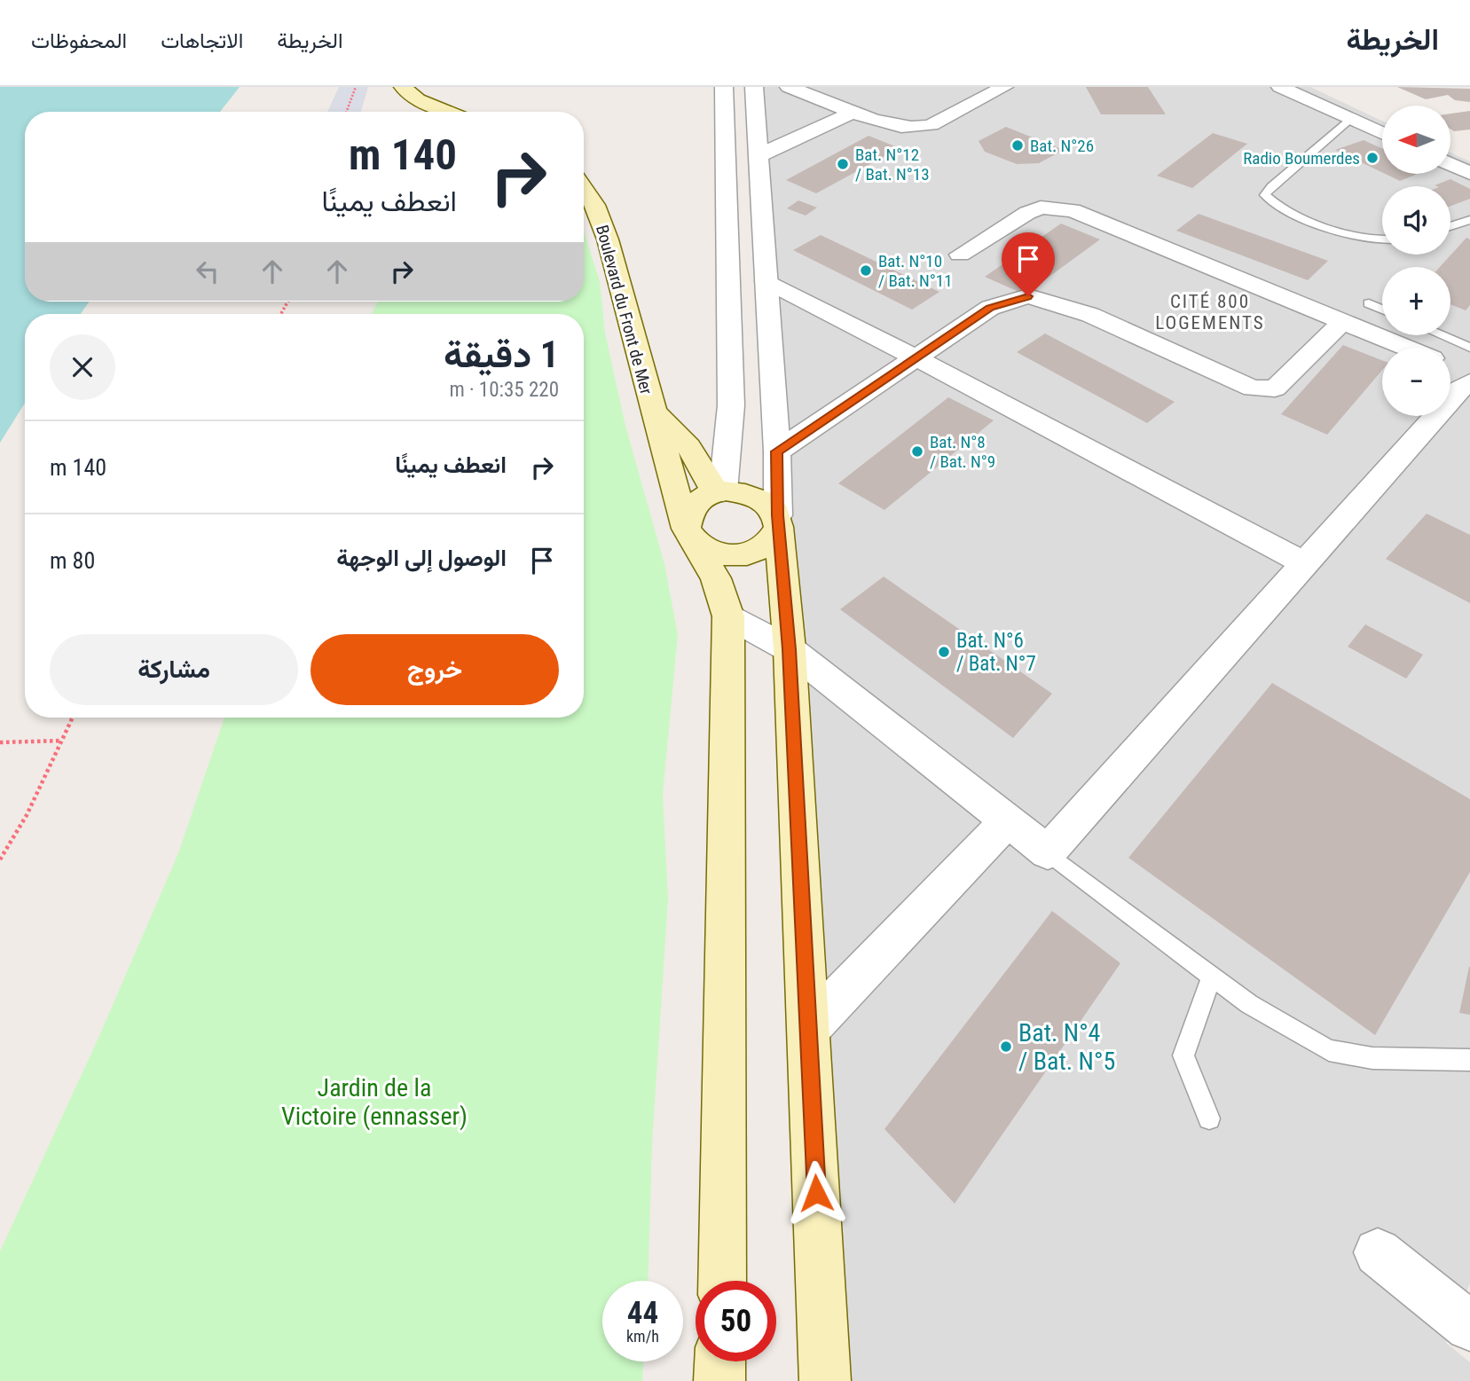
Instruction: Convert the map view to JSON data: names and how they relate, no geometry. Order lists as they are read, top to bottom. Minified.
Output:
{"streets":{"main road":["Boulevard du Front de Mer"]},"districts":["CITÉ 800 LOGEMENTS"],"parks":["Jardin de la Victoire (ennasser)"],"places":["Bat. N°26","Radio Boumerdes","Bat. N°12 / Bat. N°13","Bat. N°10 / Bat. N°11","Bat. N°8 / Bat. N°9","Bat. N°6 / Bat. N°7","Bat. N°4 / Bat. N°5"],"north":"left","page":{"header":"الخريطة","nav":["الخريطة","الاتجاهات","المحفوظات"],"map_buttons":["+","−"],"turn":["140 m","انعطف يمينًا"],"heading":["1 دقيقة","220 m · 10:35"],"list":[{"name":"انعطف يمينًا","value":"140 m"},{"name":"الوصول إلى الوجهة","value":"80 m"}],"buttons":["خروج","مشاركة"],"speed":"44 km/h","limit":"50"}}
